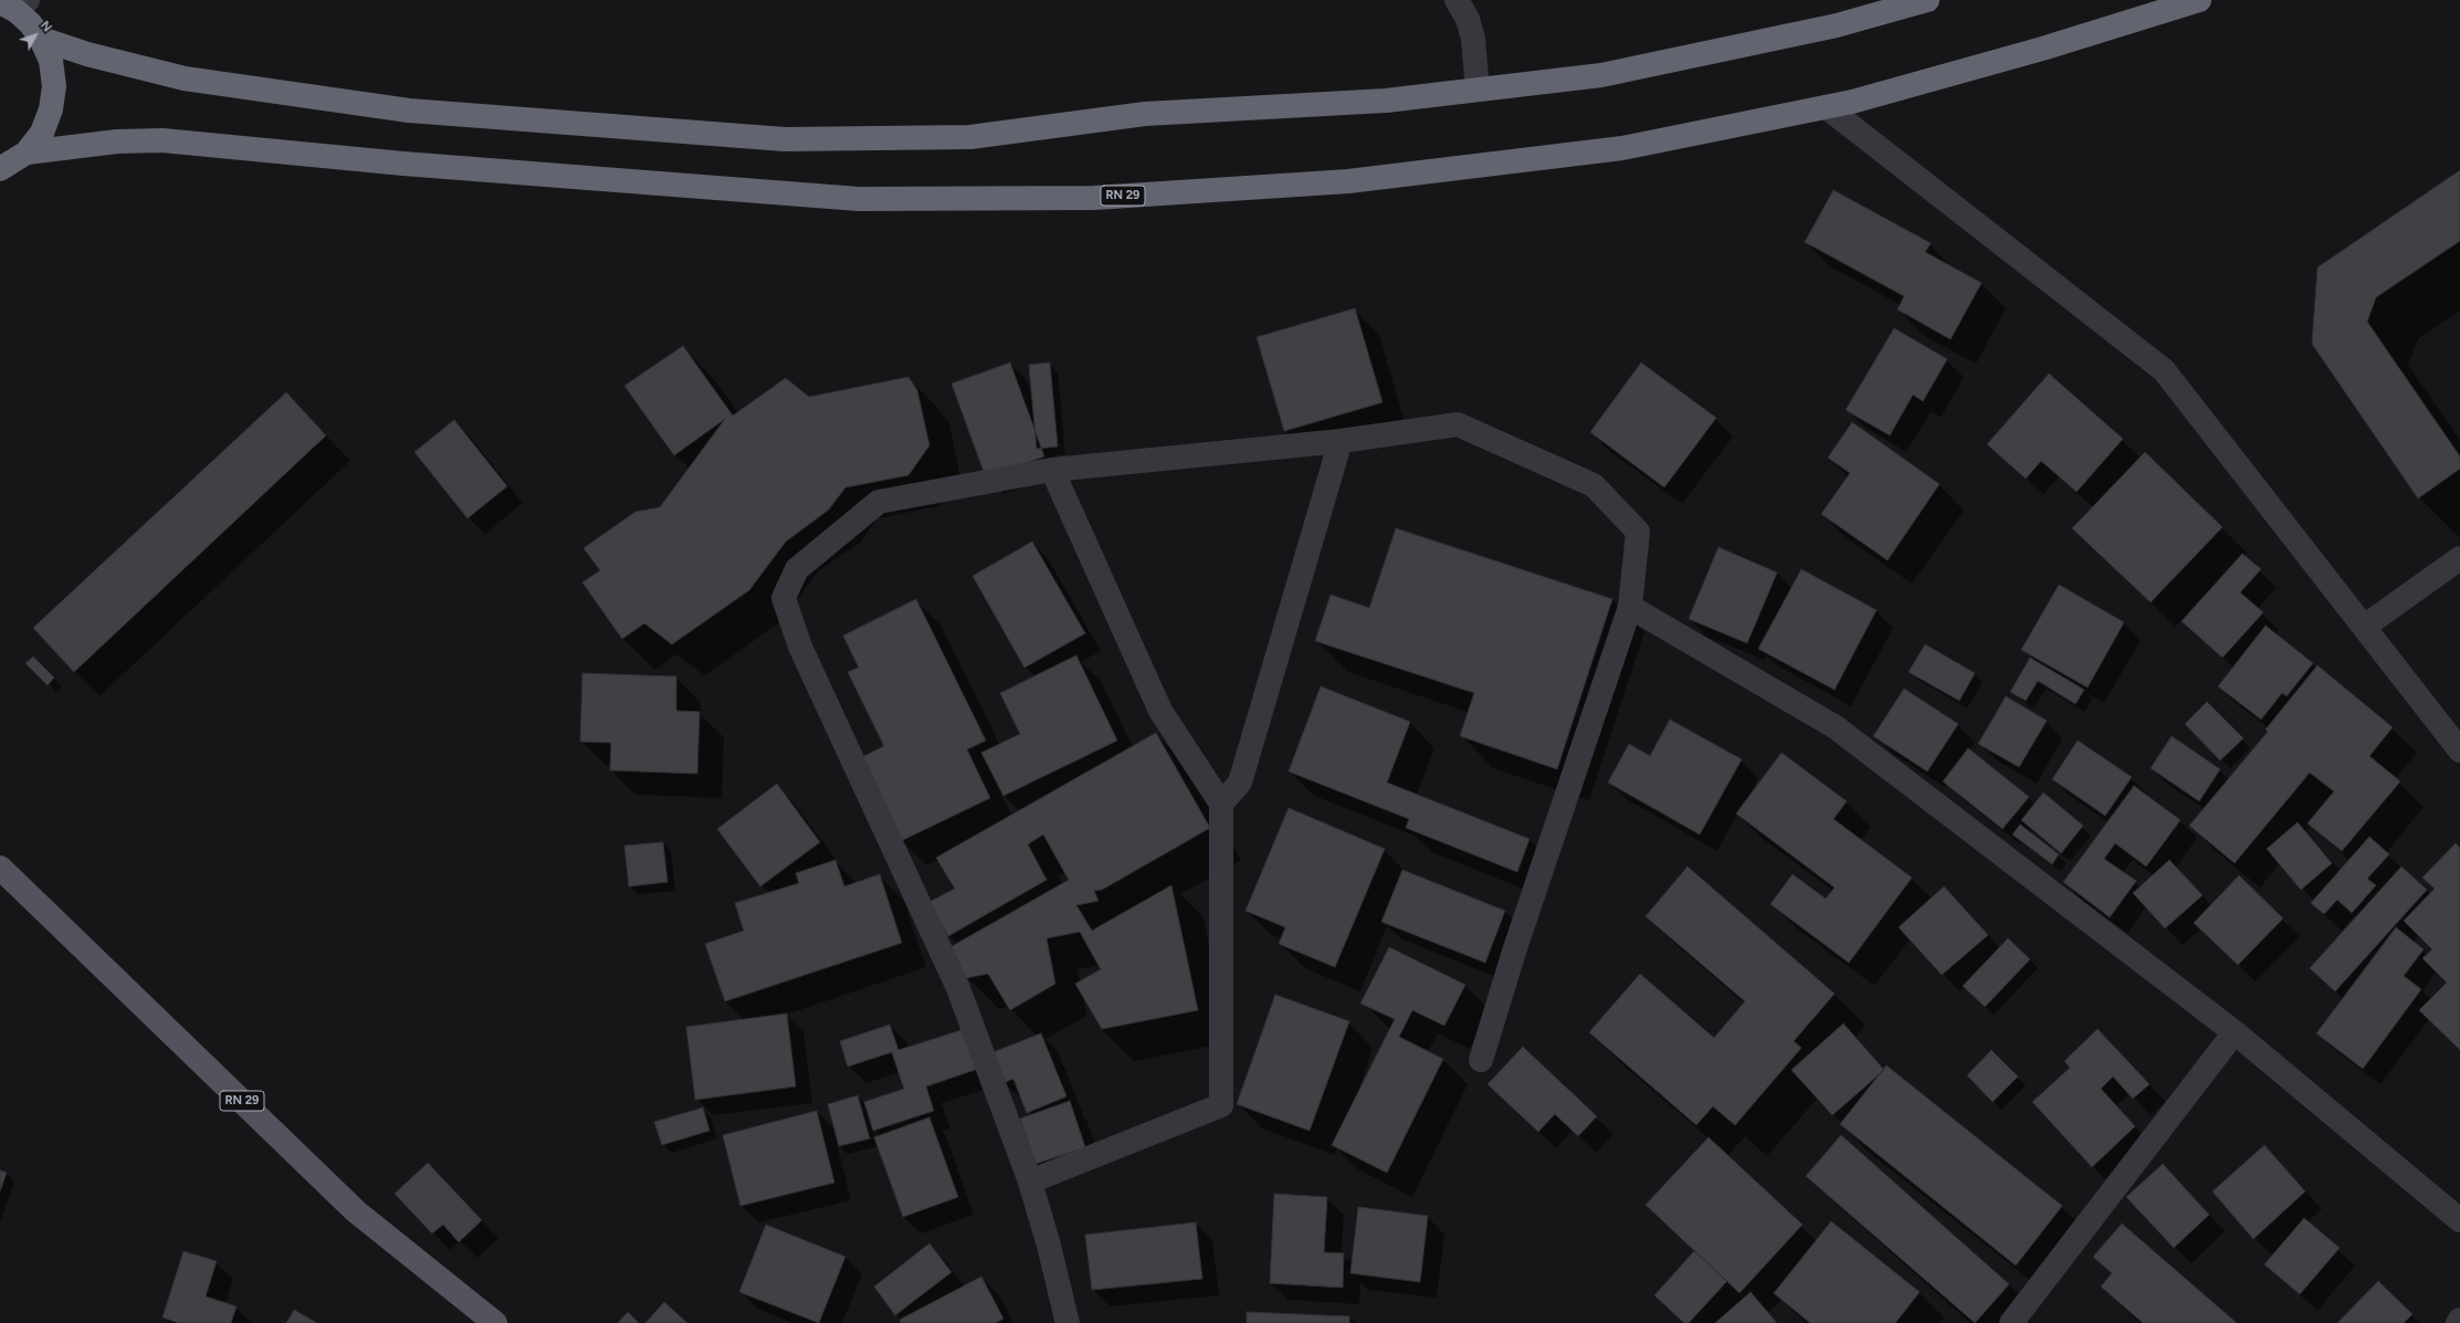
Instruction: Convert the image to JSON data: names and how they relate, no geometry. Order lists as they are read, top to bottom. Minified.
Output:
{"streets":{"highway":["RN 29"]},"north":"top right"}
